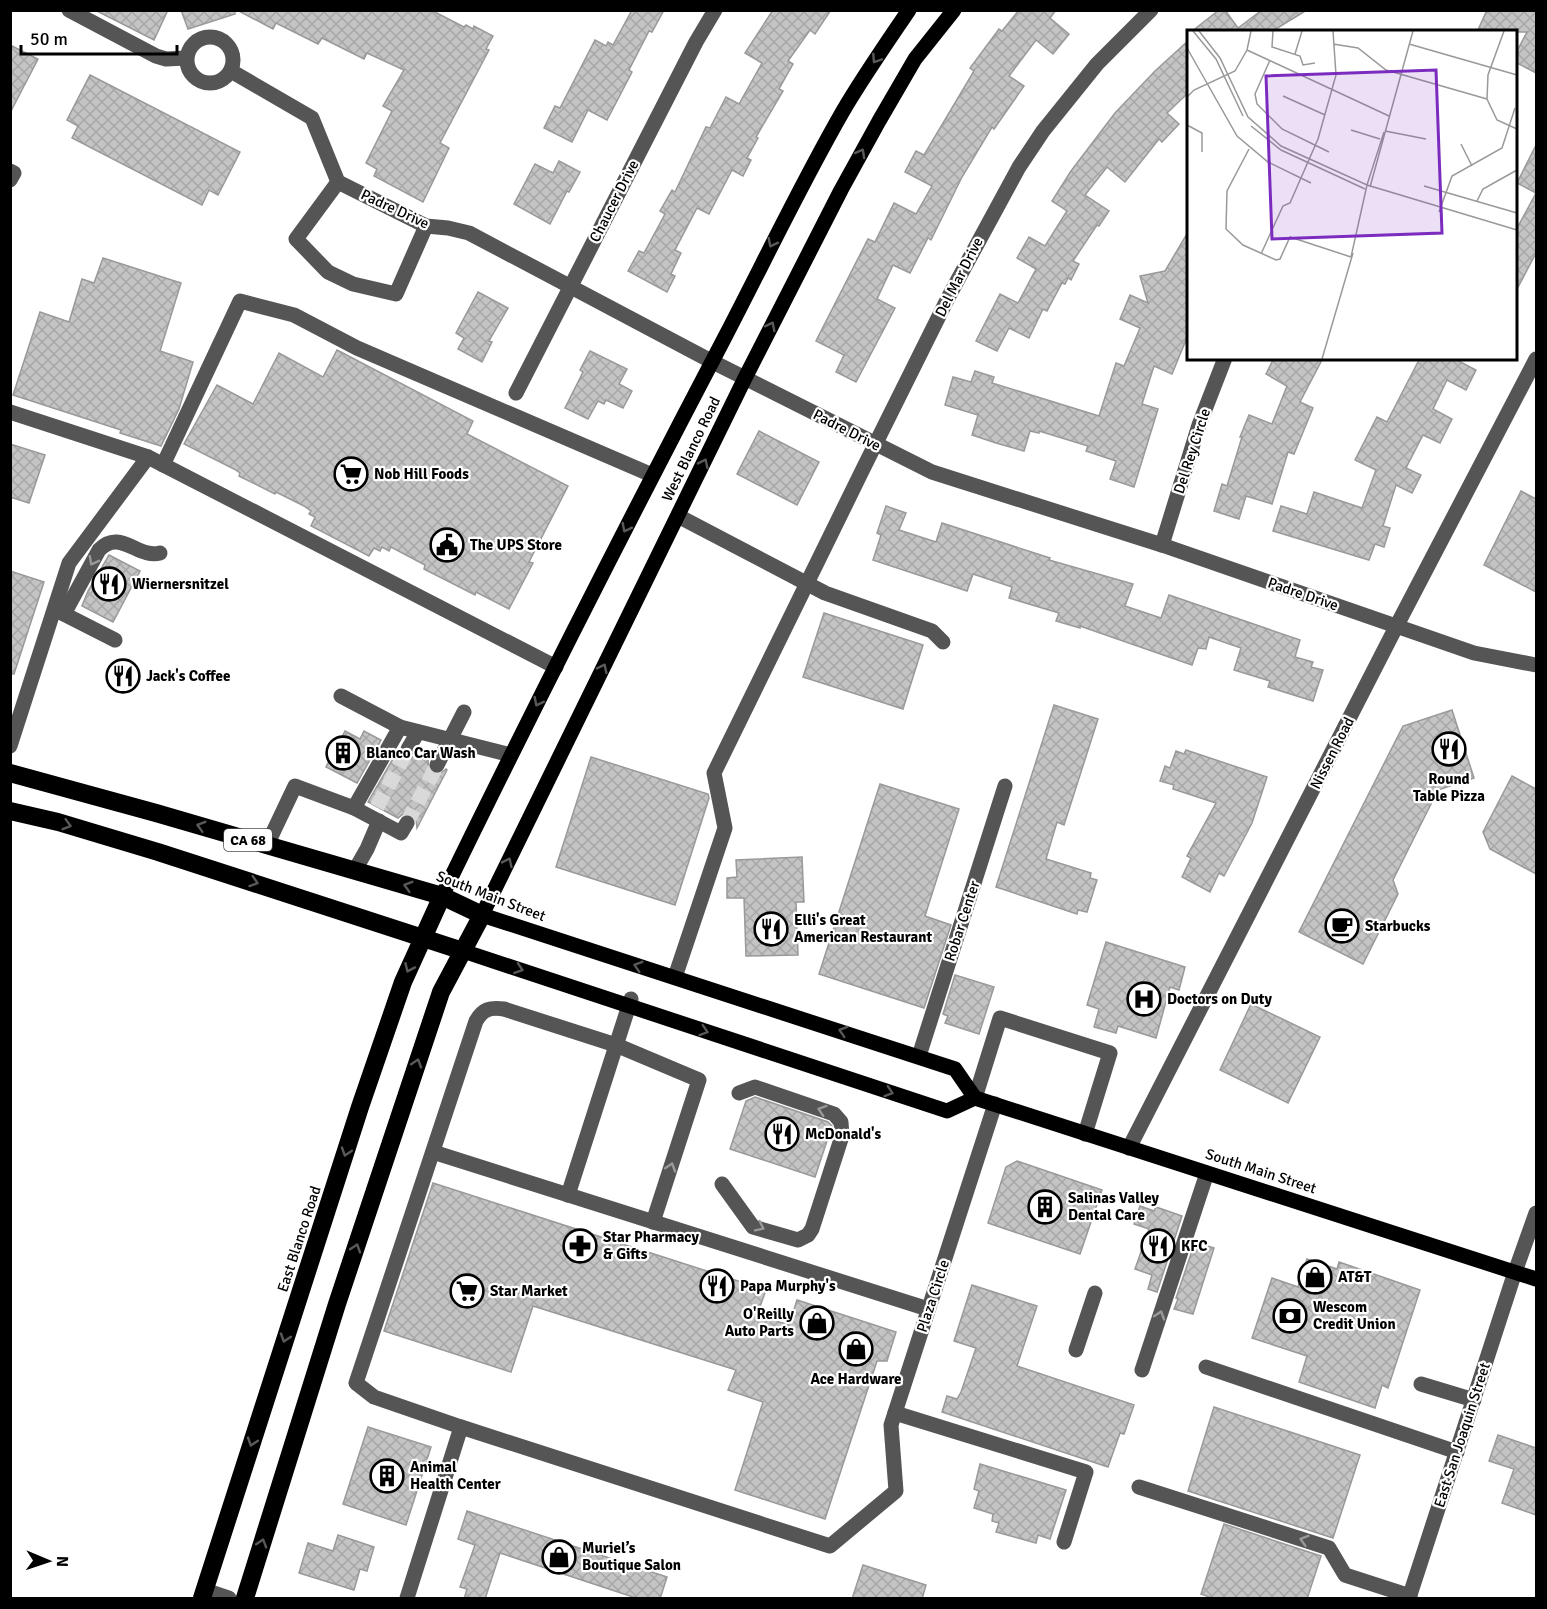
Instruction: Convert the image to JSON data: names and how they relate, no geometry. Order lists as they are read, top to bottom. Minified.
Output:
{"streets":{"highway":["CA 68","South Main Street","East Blanco Road"],"main road":["West Blanco Road"],"street":["Chaucer Drive","Padre Drive","Del Mar Drive","Del Rey Circle","Nissen Road","Robar Center","Plaza Circle","East San Joaquin Street"]},"crossings":[["Chaucer Drive","Padre Drive"],["Padre Drive","Del Mar Drive"],["Padre Drive","West Blanco Road"],["Padre Drive","Del Rey Circle"],["Padre Drive","Nissen Road"],["Del Mar Drive","South Main Street"],["West Blanco Road","South Main Street"],["West Blanco Road","East Blanco Road"],["Nissen Road","South Main Street"],["South Main Street","Robar Center"],["South Main Street","East Blanco Road"],["South Main Street","Plaza Circle"],["South Main Street","East San Joaquin Street"]],"places":{"supermarket":["Nob Hill Foods","Star Market"],"public building":["The UPS Store"],"restaurant":["Wiernersnitzel","Jack's Coffee","Round Table Pizza","Elli's Great American Restaurant","McDonald's","KFC","Papa Murphy's"],"building":["Blanco Car Wash","Salinas Valley Dental Care","Animal Health Center"],"cafe":["Starbucks"],"hospital":["Doctors on Duty"],"pharmacy":["Star Pharmacy & Gifts"],"shop":["AT&T","O'Reilly Auto Parts","Ace Hardware","Muriel’s Boutique Salon"],"bank":["Wescom Credit Union"]},"scale_bar":"50 m","north":"right"}
